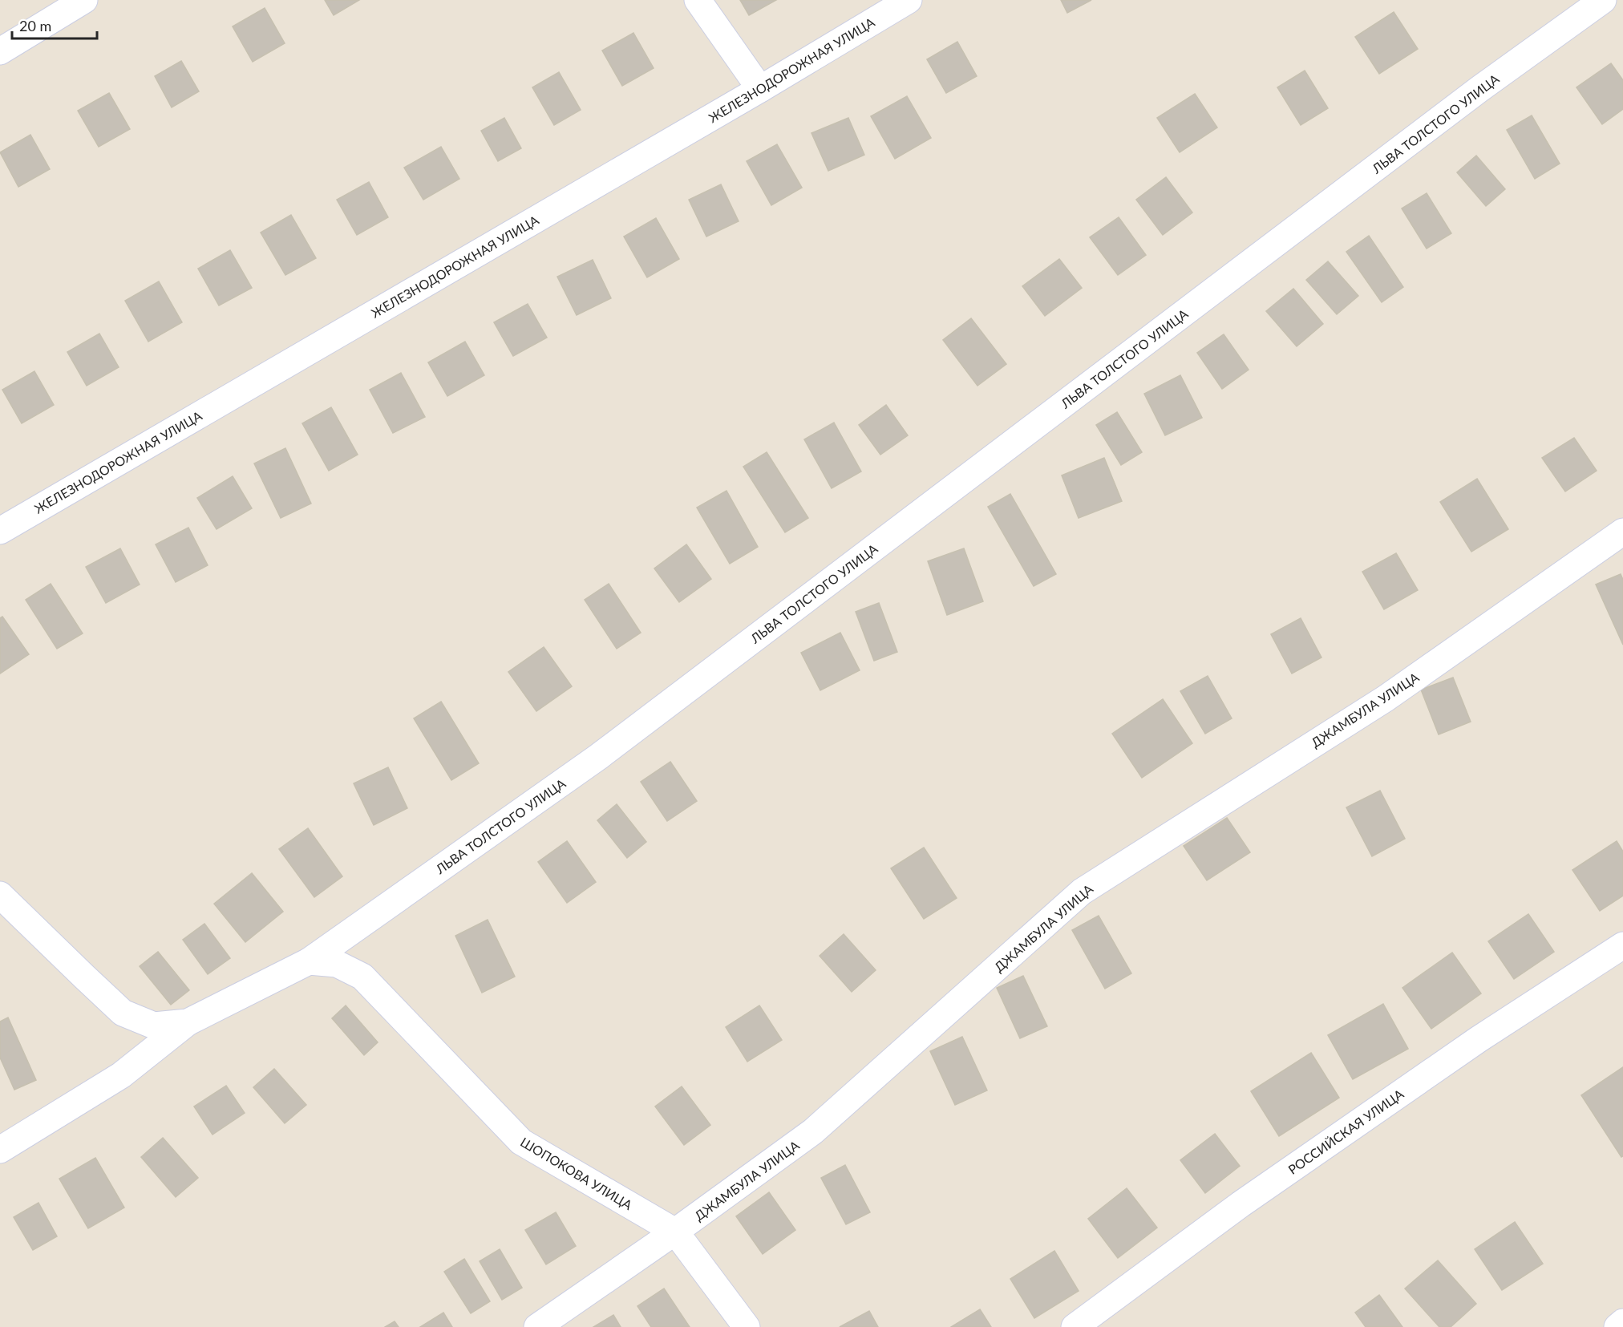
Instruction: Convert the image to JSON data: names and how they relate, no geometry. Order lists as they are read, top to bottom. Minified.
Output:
{"streets":{"street":["ЖЕЛЕЗНОДОРОЖНАЯ УЛИЦА","ЛЬВА ТОЛСТОГО УЛИЦА","ДЖАМБУЛА УЛИЦА","РОССИЙСКАЯ УЛИЦА","ШОПОКОВА УЛИЦА"]},"crossings":[["ЛЬВА ТОЛСТОГО УЛИЦА","ШОПОКОВА УЛИЦА"],["ДЖАМБУЛА УЛИЦА","ШОПОКОВА УЛИЦА"]],"scale_bar":"20 m"}
